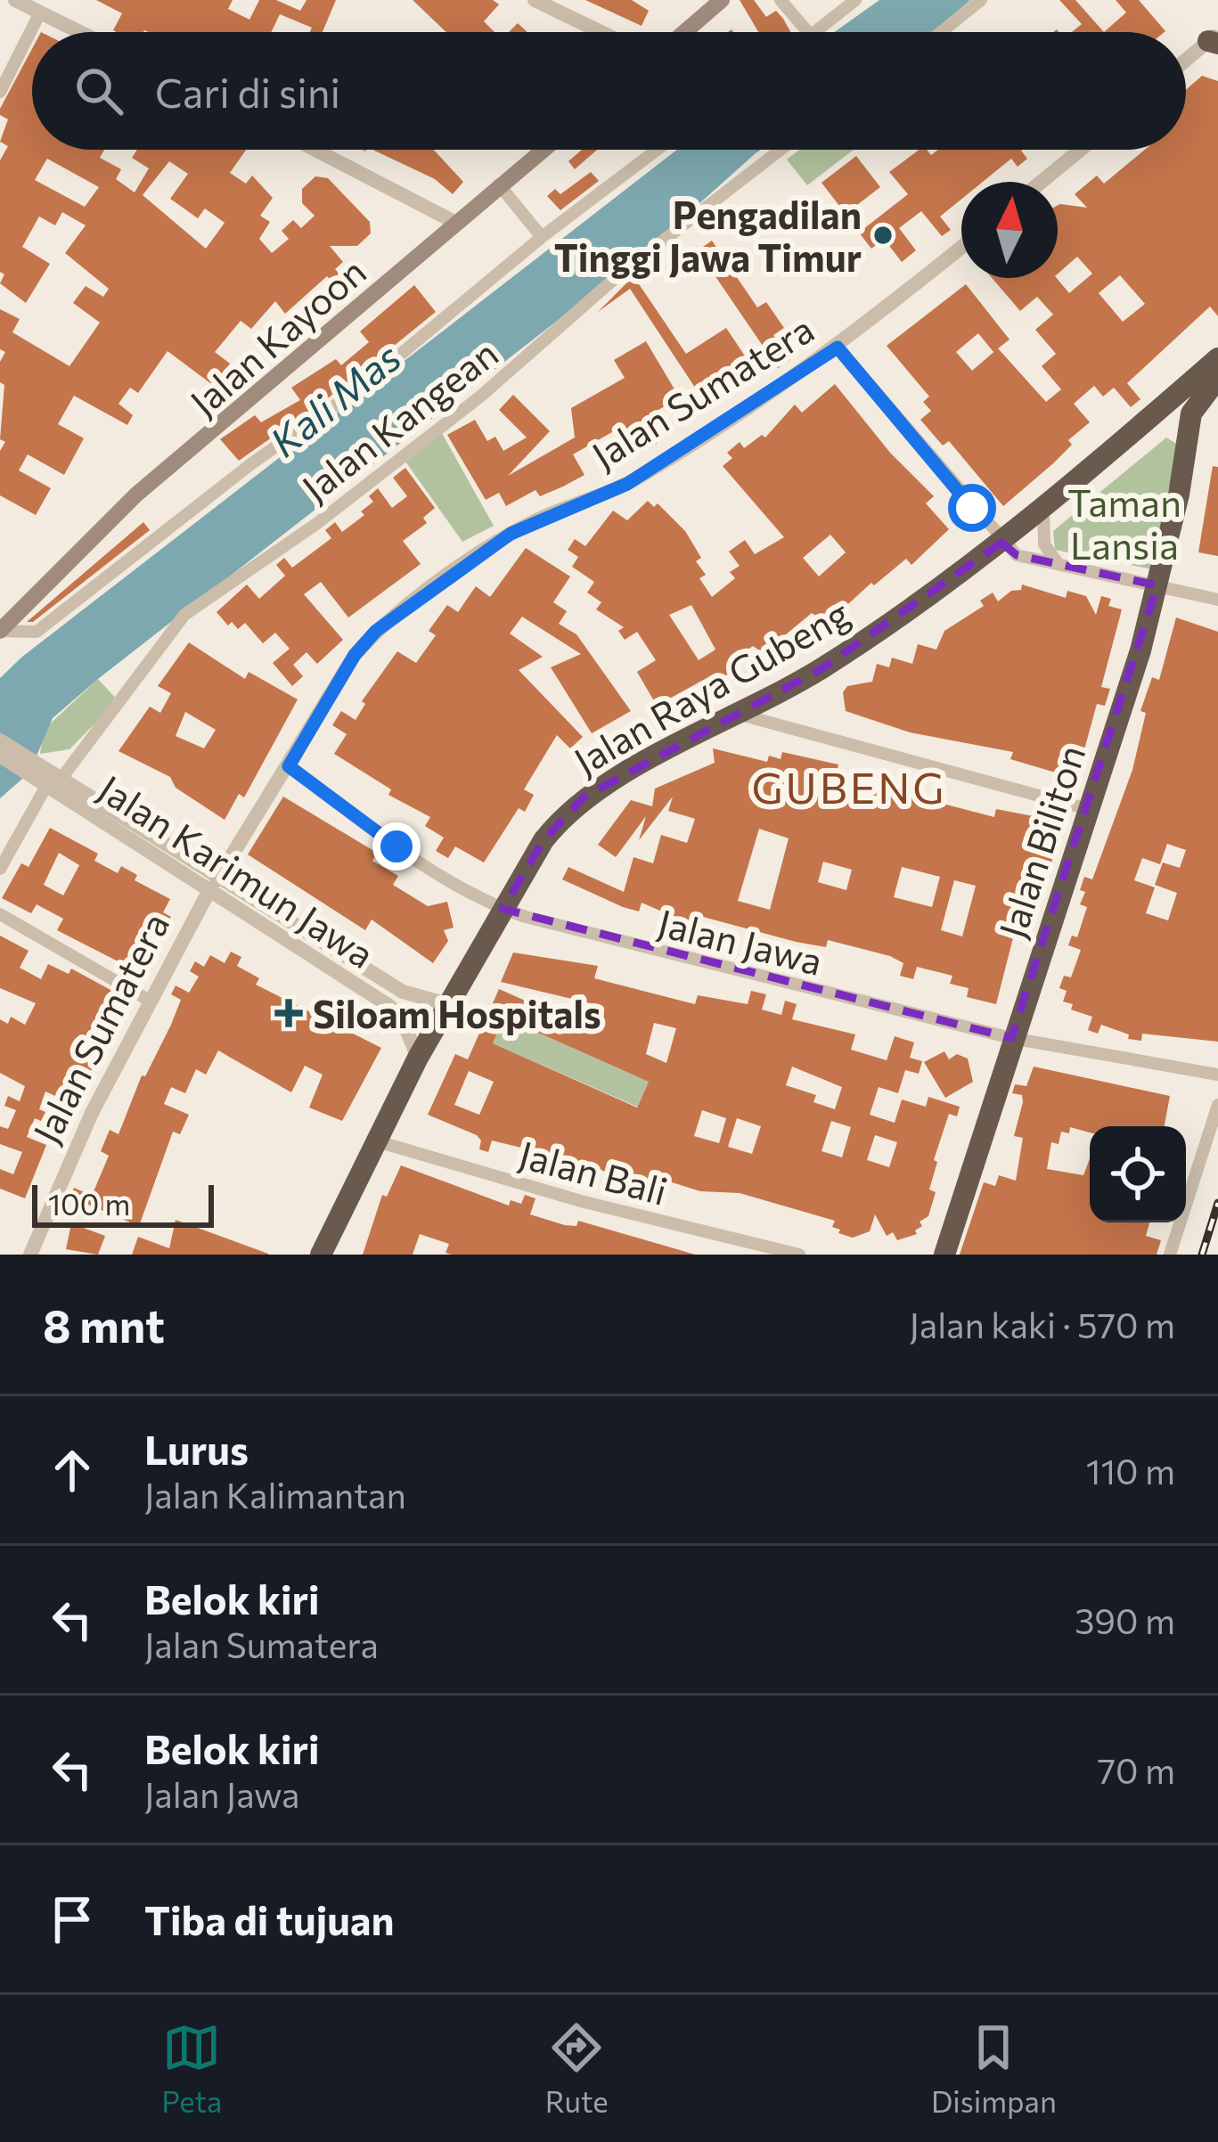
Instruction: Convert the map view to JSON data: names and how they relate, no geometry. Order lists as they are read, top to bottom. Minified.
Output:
{"streets":{"highway":["Jalan Raya Gubeng","Jalan Biliton"],"main road":["Jalan Kayoon"],"street":["Jalan Sumatera","Jalan Kangean","Jalan Karimun Jawa","Jalan Jawa","Jalan Bali"]},"crossings":[["Jalan Sumatera","Jalan Karimun Jawa"],["Jalan Sumatera","Jalan Jawa"],["Jalan Kangean","Jalan Karimun Jawa"],["Jalan Raya Gubeng","Jalan Karimun Jawa"],["Jalan Raya Gubeng","Jalan Jawa"],["Jalan Raya Gubeng","Jalan Bali"],["Jalan Biliton","Jalan Jawa"]],"districts":["GUBENG"],"water":["Kali Mas"],"parks":["Taman Lansia"],"places":{"other":["Pengadilan Tinggi Jawa Timur"],"health":["Siloam Hospitals"]},"scale_bar":"100 m","north":"top","page":{"search":"Cari di sini","scale":"100 m","heading":["8 mnt","Jalan kaki · 570 m"],"list":[["Lurus","Jalan Kalimantan","110 m"],["Belok kiri","Jalan Sumatera","390 m"],["Belok kiri","Jalan Jawa","70 m"],"Tiba di tujuan"],"nav":["Peta","Rute","Disimpan"]}}
